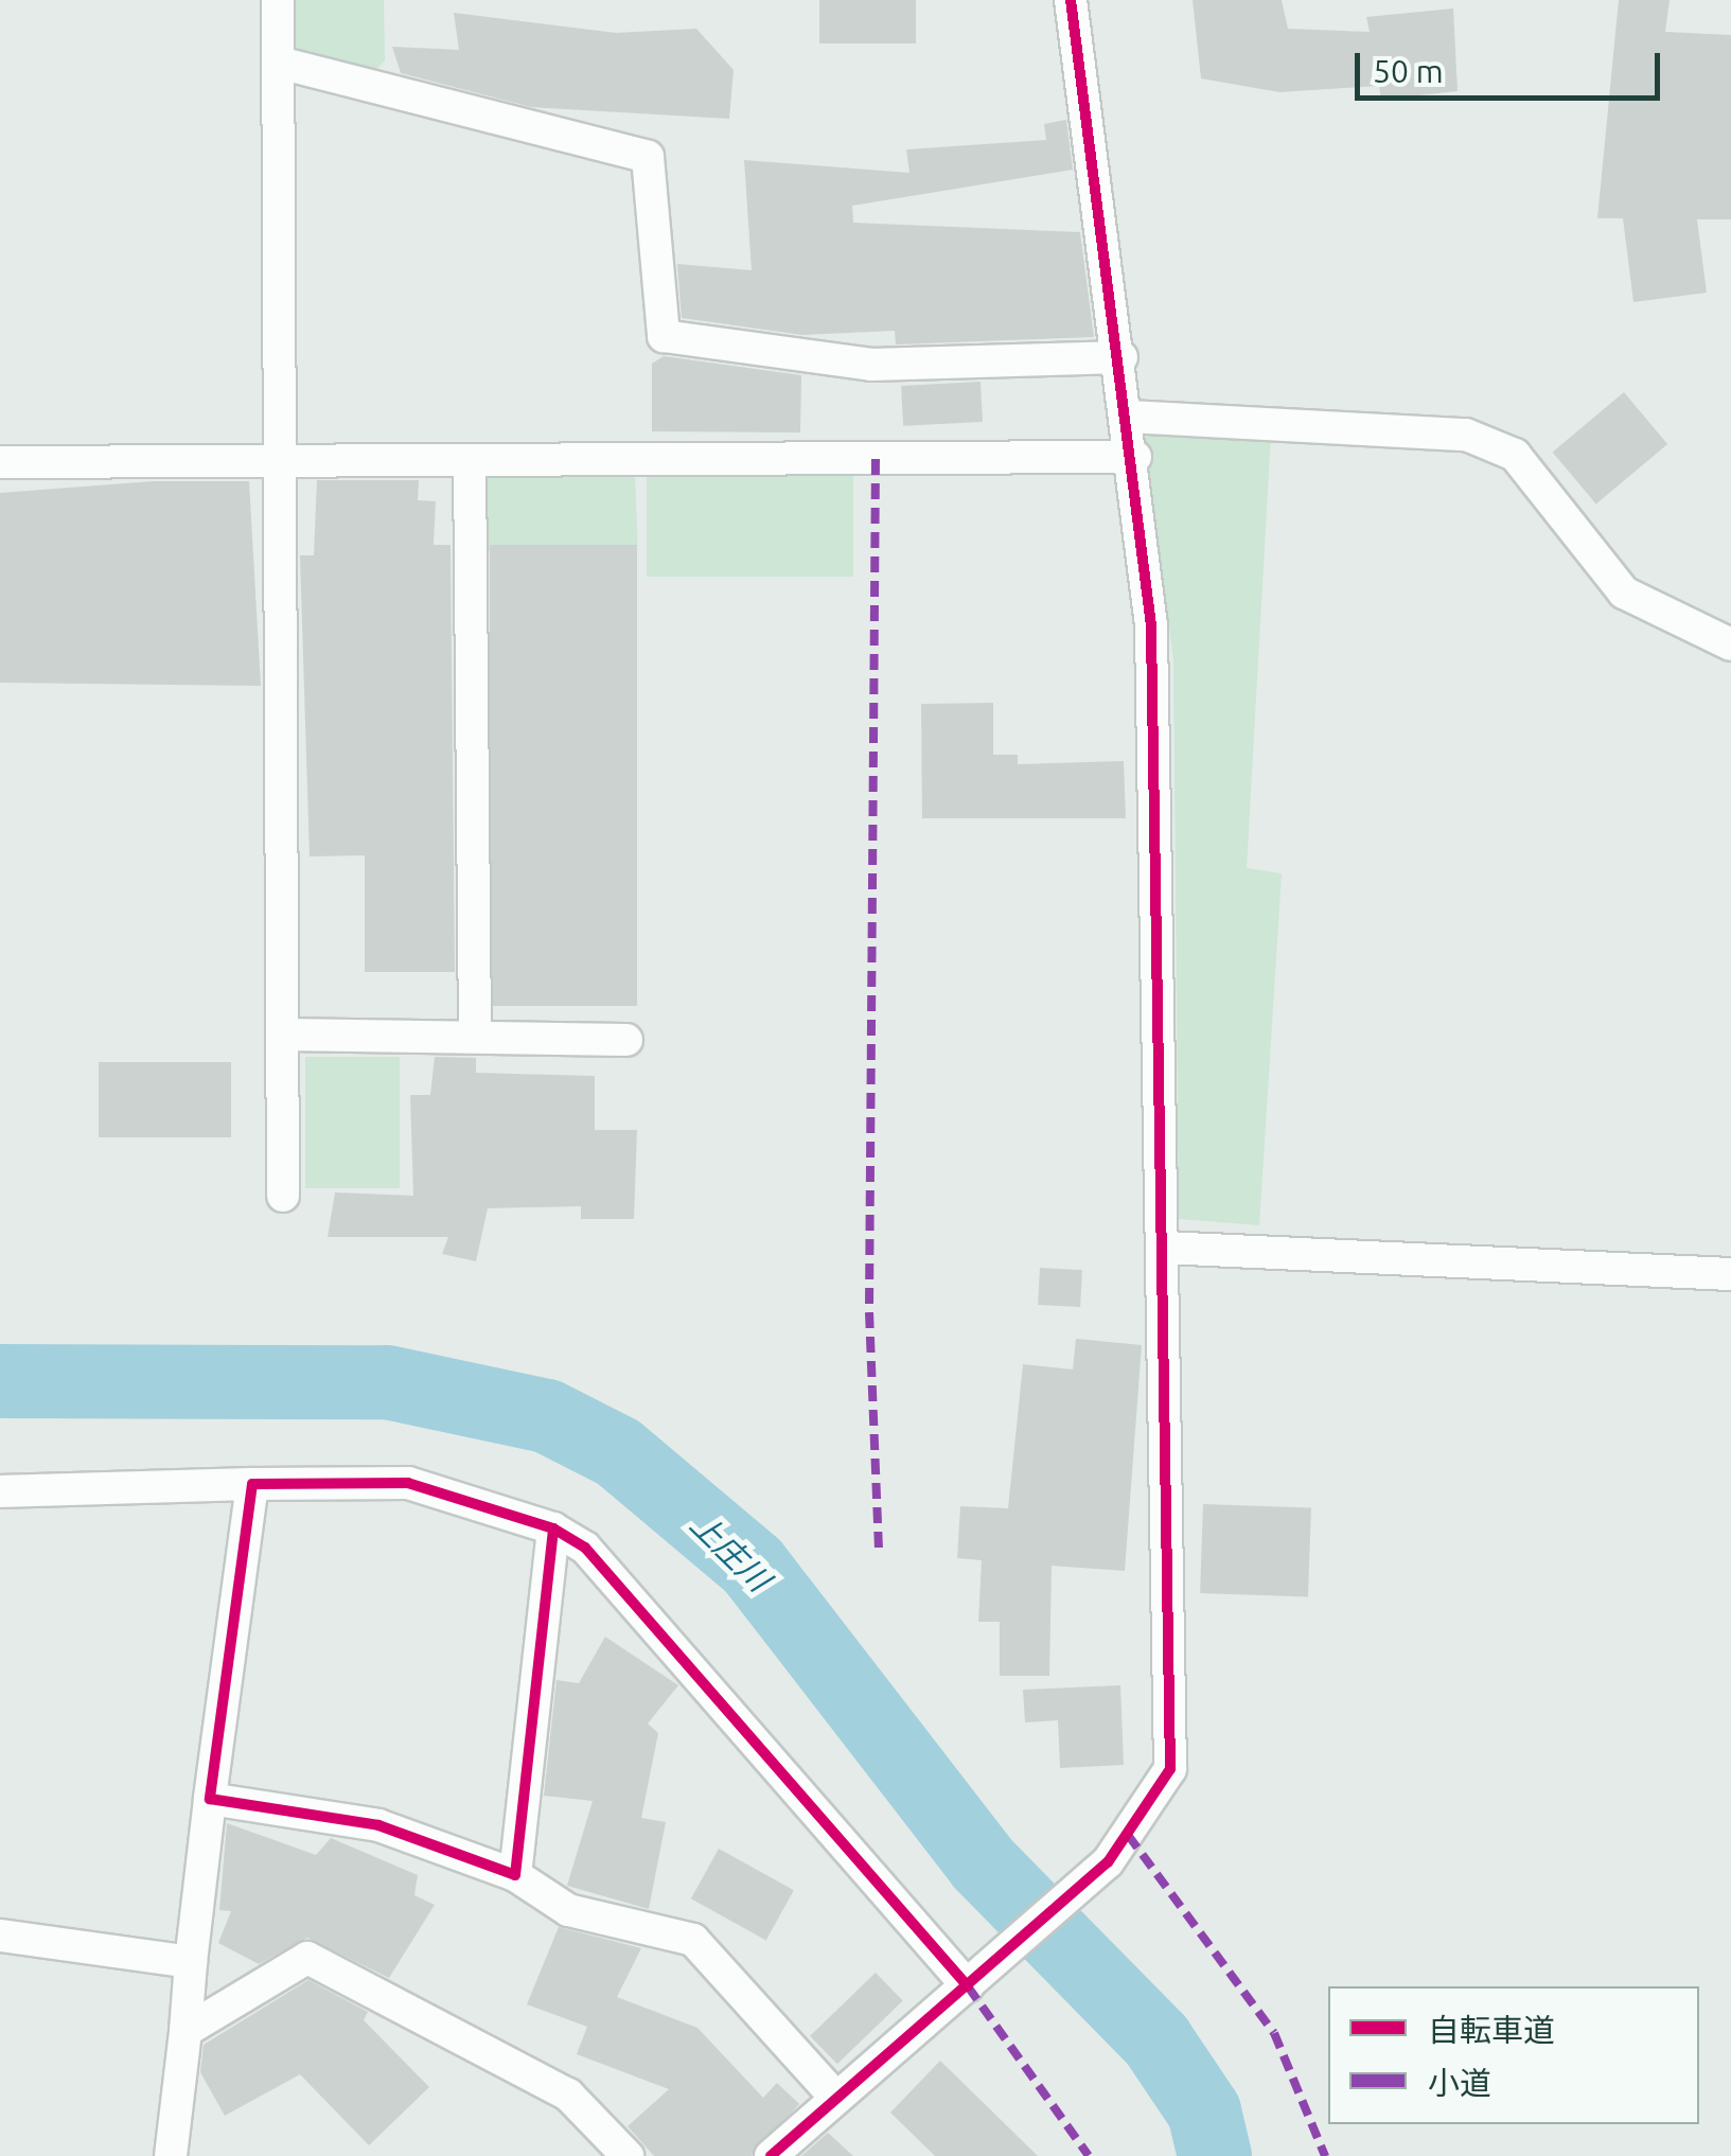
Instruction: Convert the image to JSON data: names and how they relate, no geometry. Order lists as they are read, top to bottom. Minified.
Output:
{"water":["上庄川"],"legend":["自転車道","小道"],"scale_bar":"50 m"}
